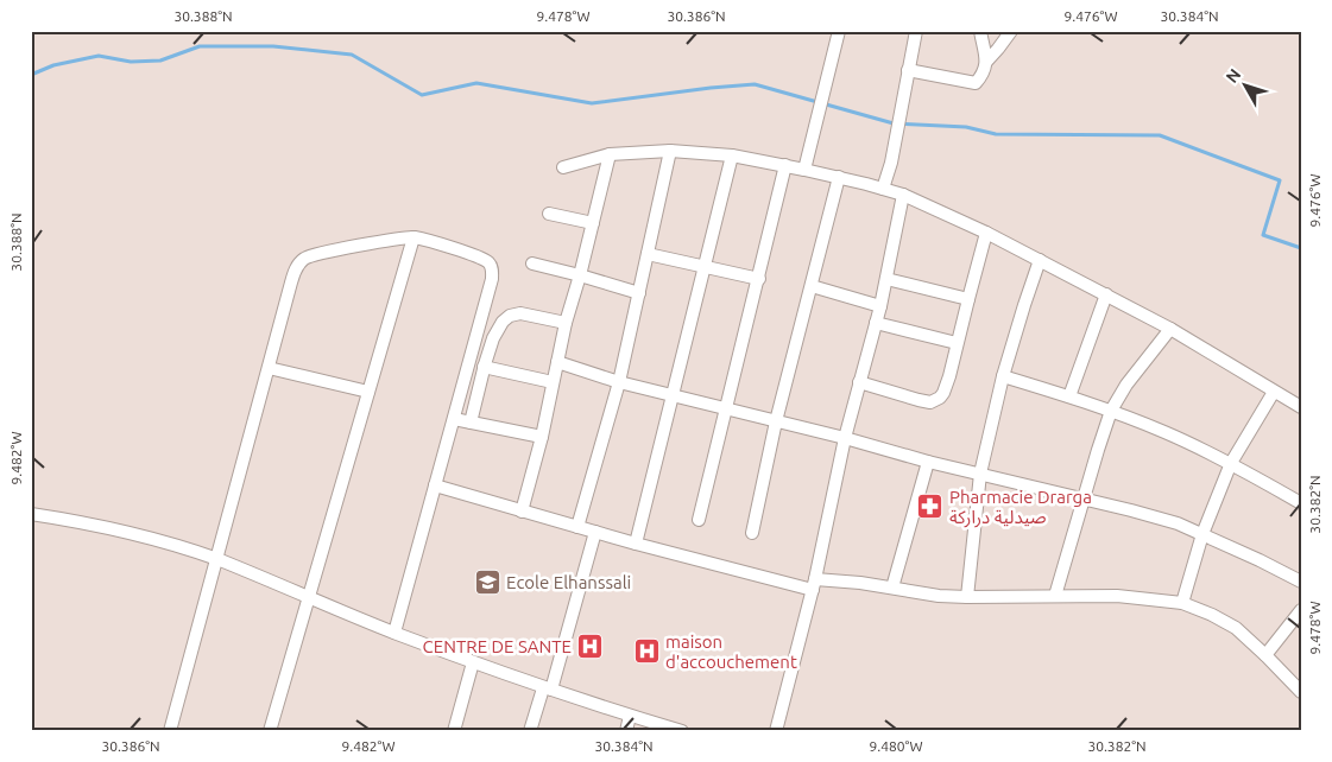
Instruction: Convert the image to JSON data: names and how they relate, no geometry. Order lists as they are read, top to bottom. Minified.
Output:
{"places":{"pharmacy":["Pharmacie Drarga صيدلية دراركة"],"school or university":["Ecole Elhanssali"],"hospital":["CENTRE DE SANTE","maison d'accouchement"]},"north":"top left","coordinates":["30.388°N","9.478°W","30.386°N","9.476°W","30.384°N","9.482°W","30.382°N","9.480°W"]}
